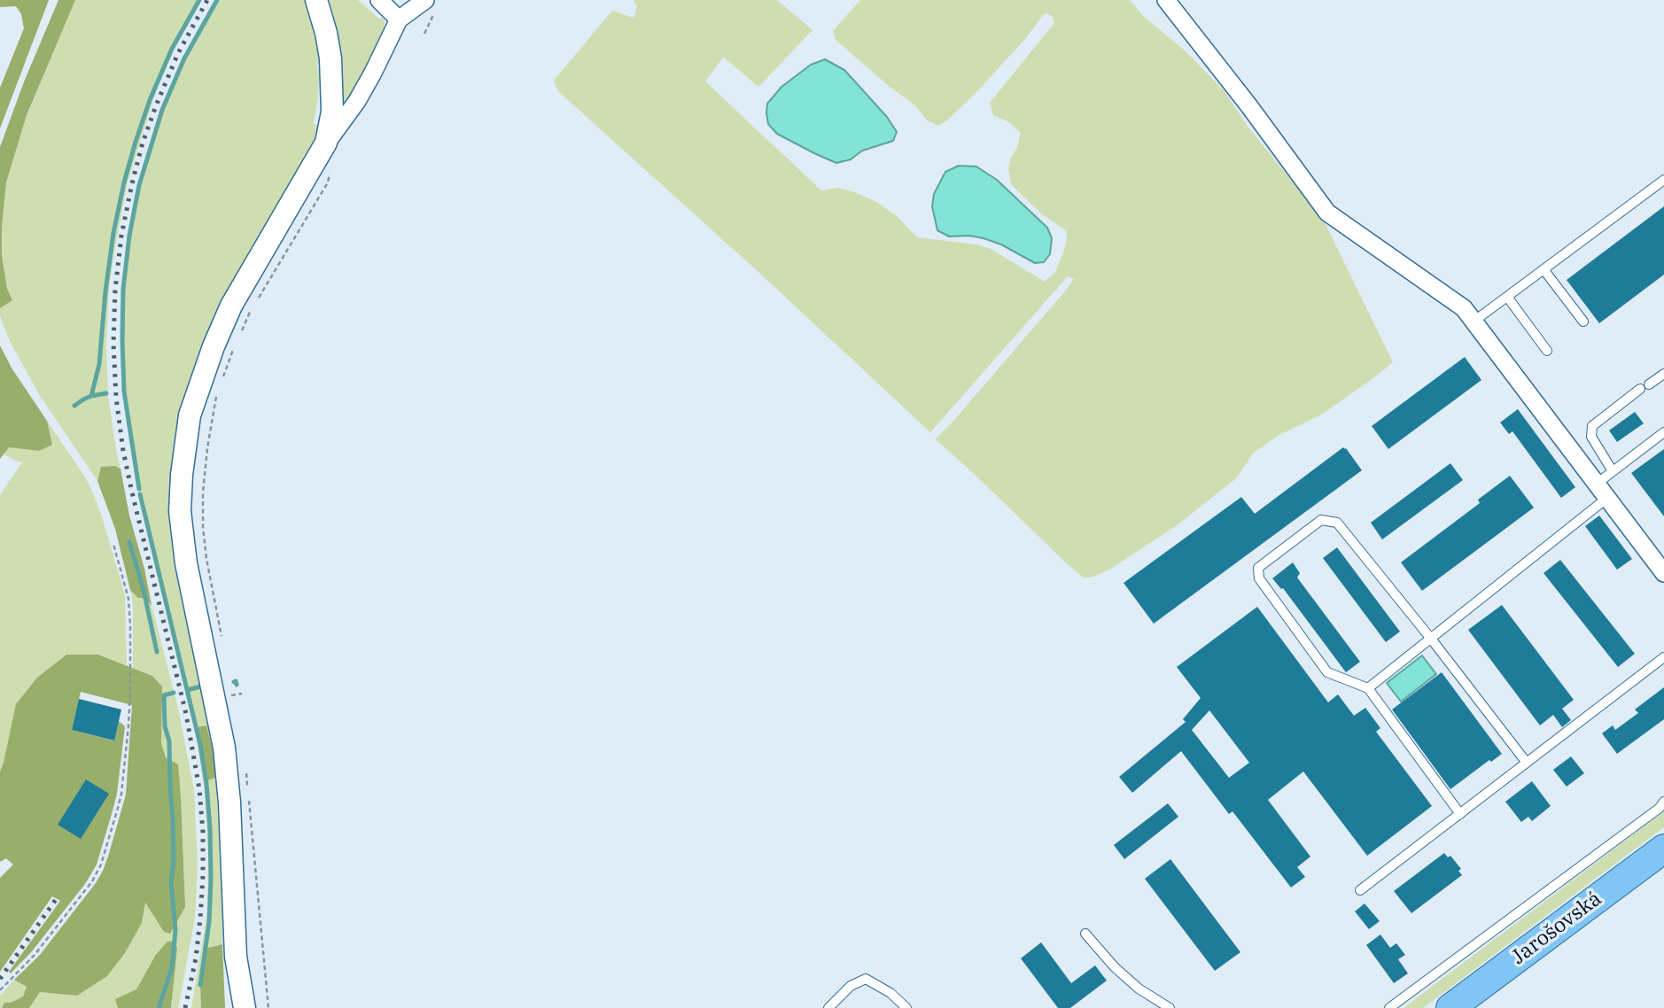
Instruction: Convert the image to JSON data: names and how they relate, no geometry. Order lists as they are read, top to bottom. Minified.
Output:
{"streets":{"main road":["Jarošovská"]}}
